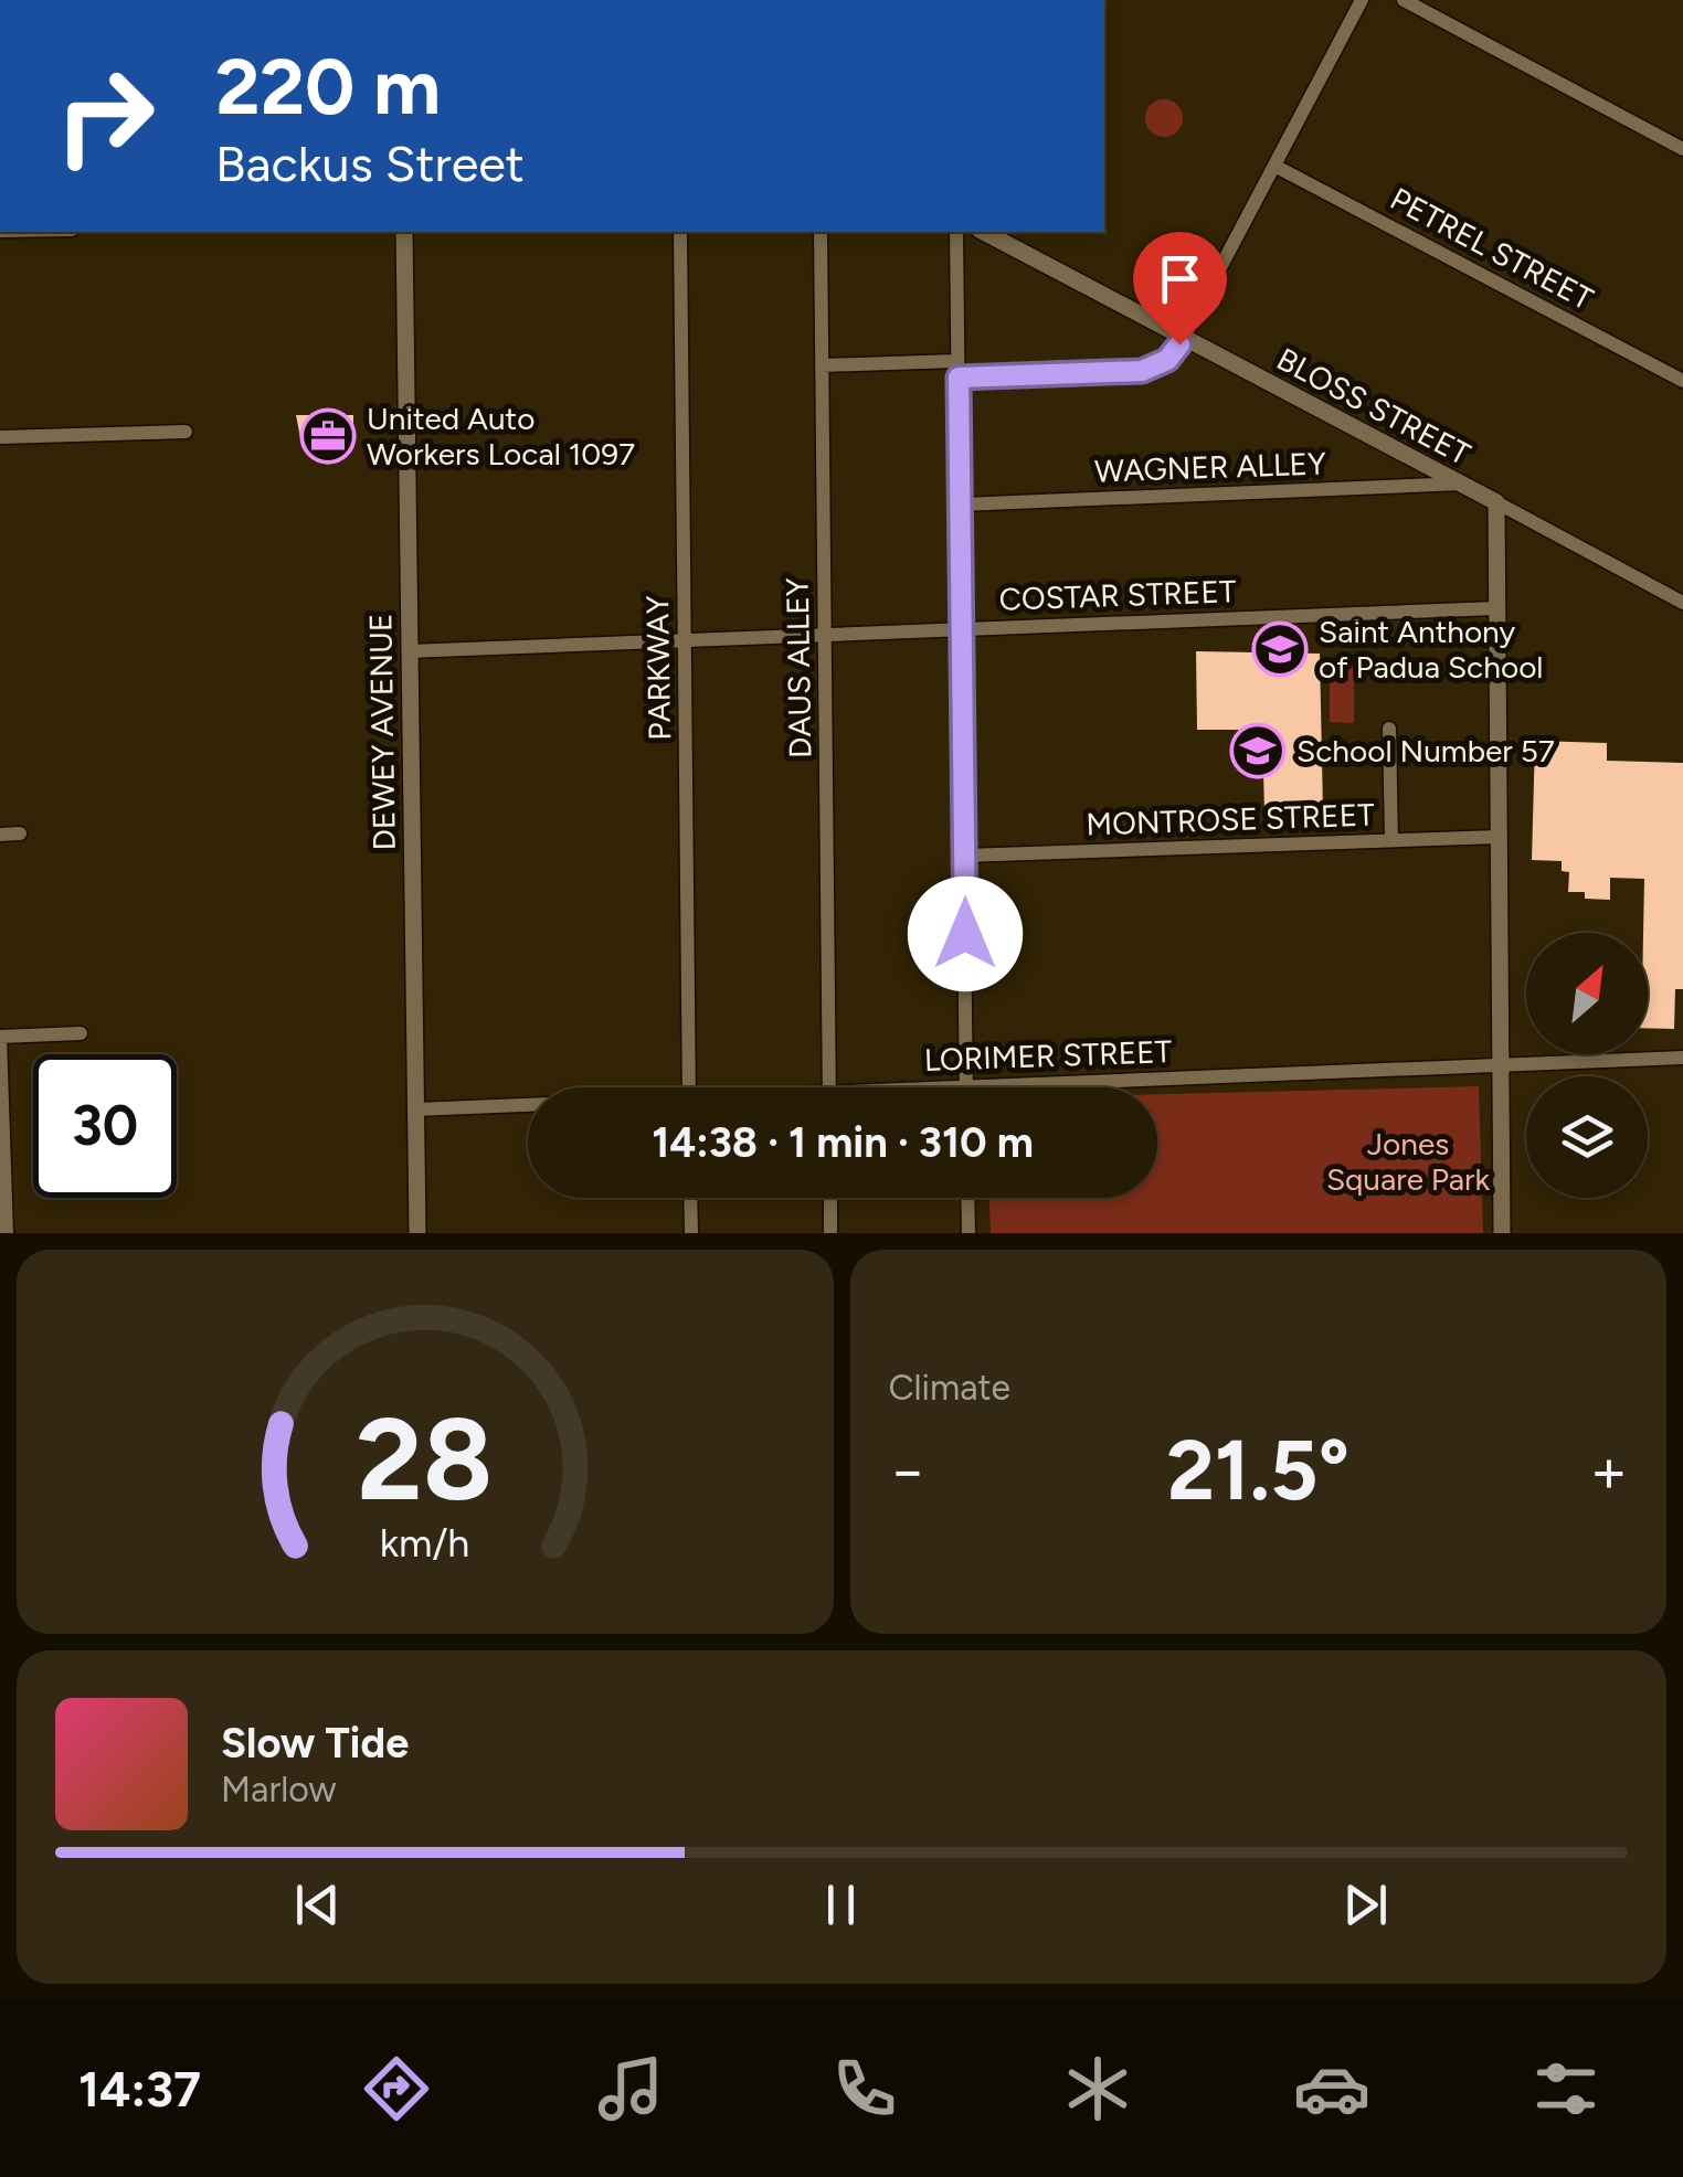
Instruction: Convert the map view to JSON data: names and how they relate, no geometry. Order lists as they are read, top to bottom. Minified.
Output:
{"streets":{"street":["PETREL STREET","BLOSS STREET","WAGNER ALLEY","COSTAR STREET","PARKWAY","DAUS ALLEY","DEWEY AVENUE","MONTROSE STREET","LORIMER STREET"]},"crossings":[["BLOSS STREET","WAGNER ALLEY"],["COSTAR STREET","PARKWAY"],["COSTAR STREET","DAUS ALLEY"],["COSTAR STREET","DEWEY AVENUE"],["DEWEY AVENUE","LORIMER STREET"]],"parks":["Jones Square Park"],"places":{"office":["United Auto Workers Local 1097"],"school or university":["Saint Anthony of Padua School","School Number 57"]},"north":"top right","page":{"turn":["220 m","Backus Street"],"limit":"30","trip":"14:38 · 1 min · 310 m","tile":"Climate","heat":["−","21.5°","+"],"song":["Slow Tide","Marlow"],"tabs":"14:37","gauge":["28","km/h"]}}
